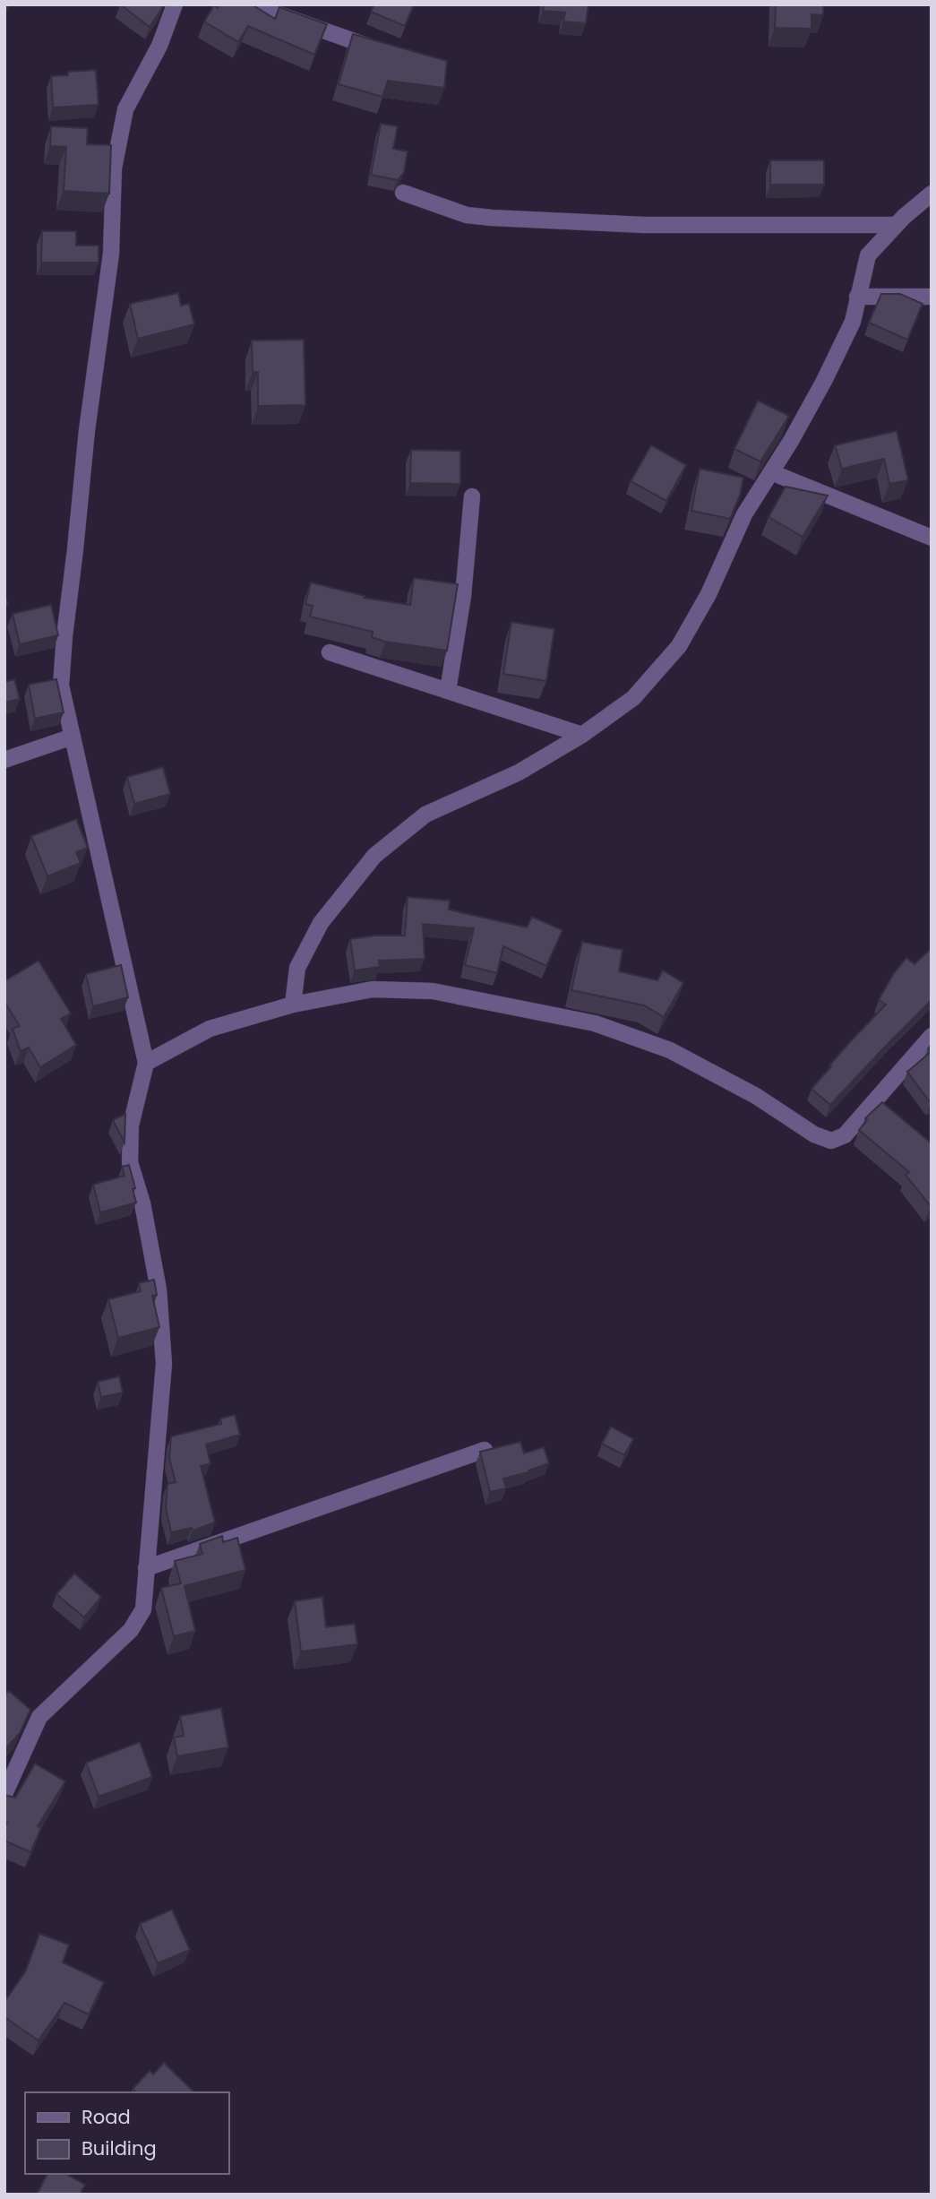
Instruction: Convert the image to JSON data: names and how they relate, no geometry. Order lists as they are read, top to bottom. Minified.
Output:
{"legend":["Road","Building"]}
